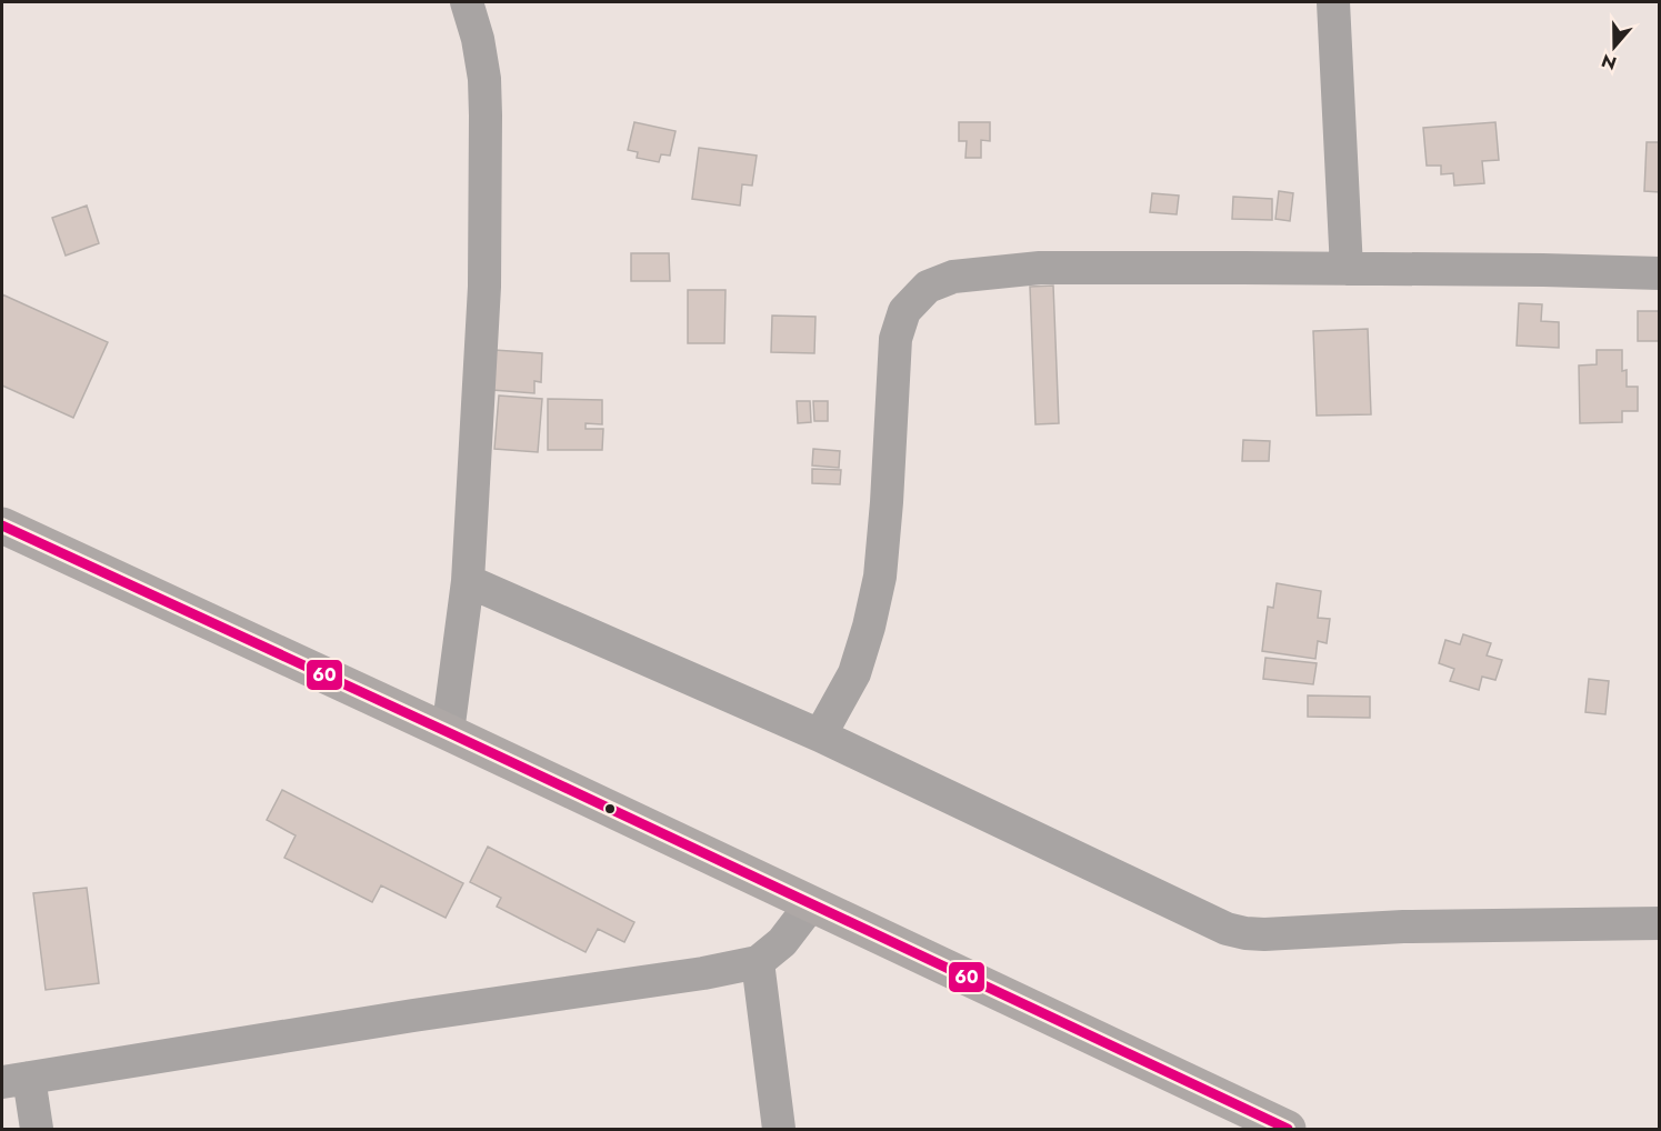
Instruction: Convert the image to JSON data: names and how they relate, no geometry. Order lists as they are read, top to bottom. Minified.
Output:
{"lines":["transit line 60"],"north":"bottom"}
